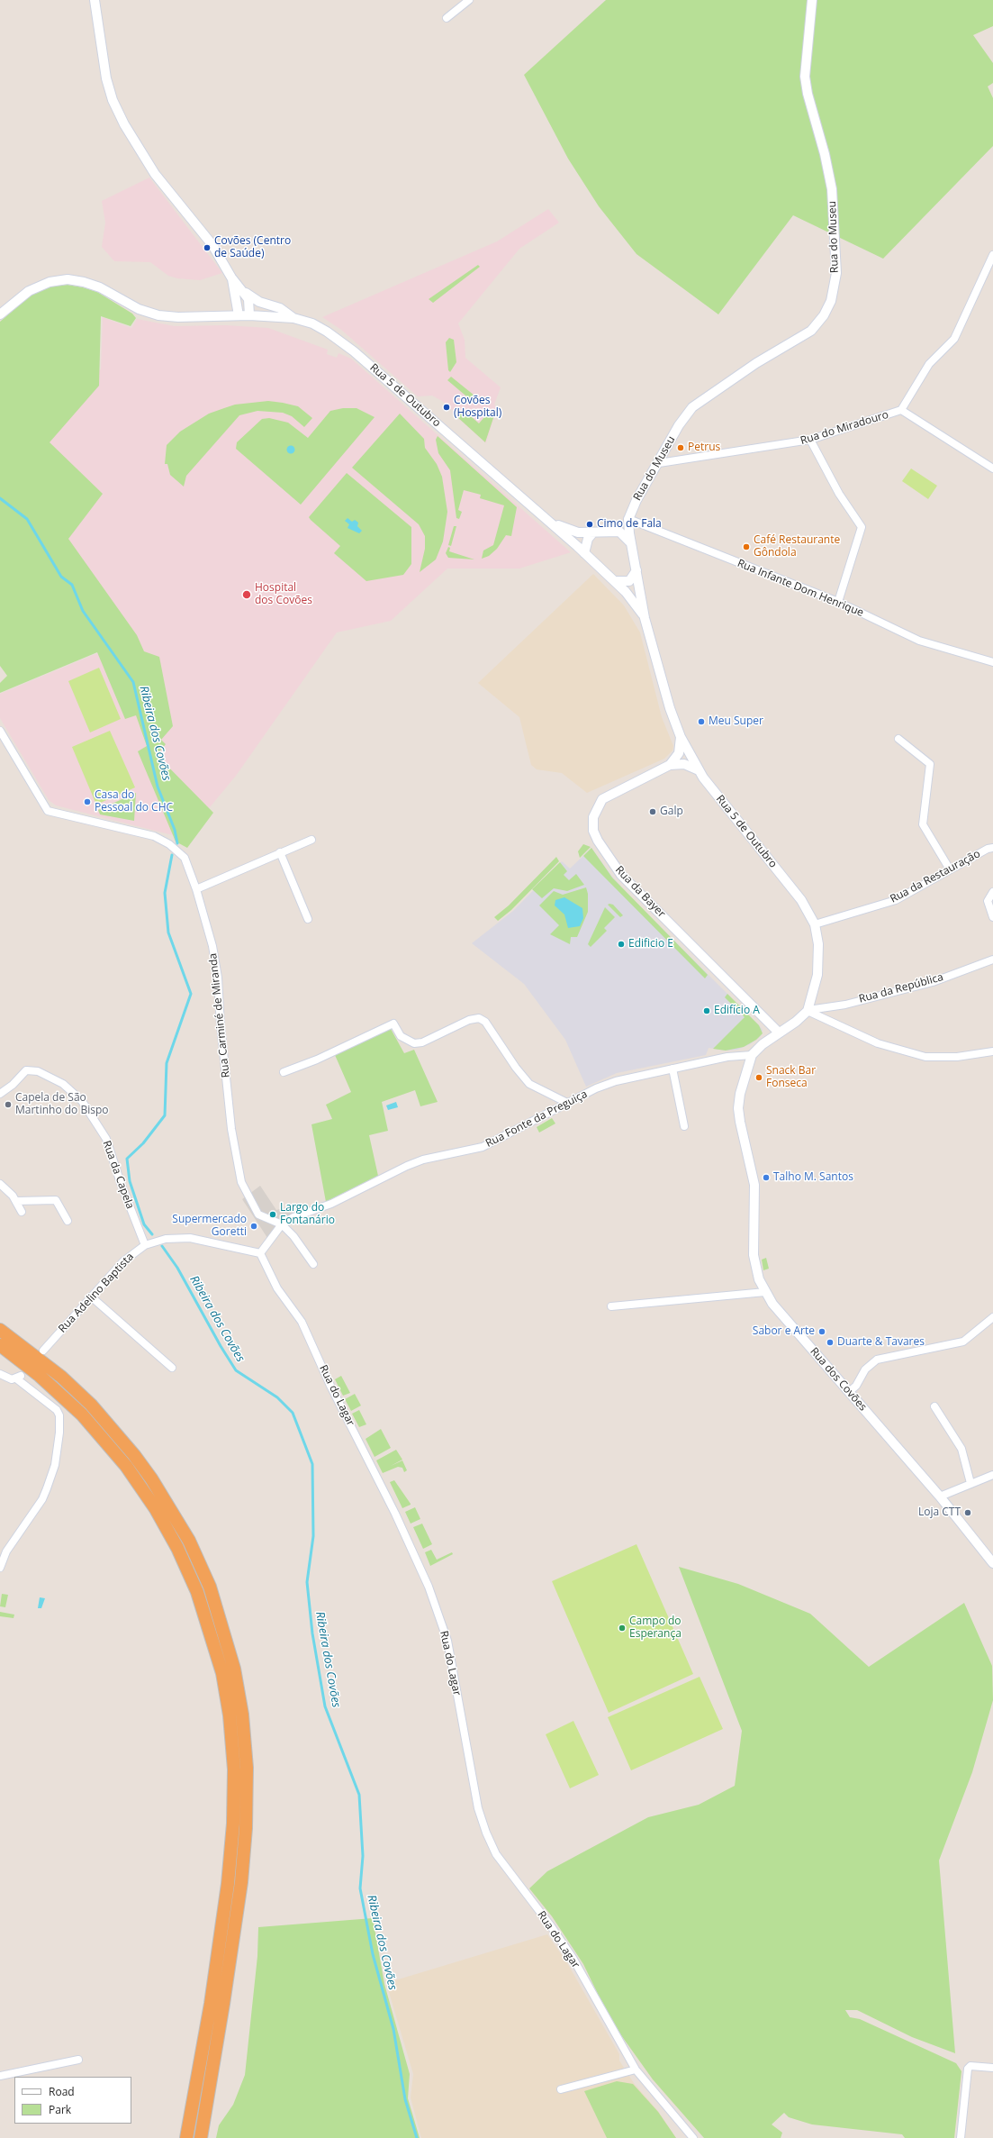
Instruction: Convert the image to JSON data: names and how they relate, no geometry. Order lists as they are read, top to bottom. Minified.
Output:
{"streets":{"street":["Rua do Museu","Rua 5 de Outubro","Rua do Miradouro","Rua Infante Dom Henrique","Rua da Restauração","Rua da Bayer","Rua da República","Rua Carminé de Miranda","Rua Fonte da Preguiça","Rua da Capela","Rua Adelino Baptista","Rua dos Covões","Rua do Lagar"]},"crossings":[["Rua do Museu","Rua do Miradouro"],["Rua do Museu","Rua Infante Dom Henrique"],["Rua 5 de Outubro","Rua da Restauração"],["Rua 5 de Outubro","Rua da República"],["Rua da Bayer","Rua dos Covões"],["Rua Carminé de Miranda","Rua Fonte da Preguiça"],["Rua Fonte da Preguiça","Rua Adelino Baptista"],["Rua Fonte da Preguiça","Rua dos Covões"],["Rua Fonte da Preguiça","Rua do Lagar"],["Rua da Capela","Rua Adelino Baptista"],["Rua Adelino Baptista","Rua do Lagar"]],"water":["Ribeira dos Covões"],"places":["Covões (Centro de Saúde)","Covões (Hospital)","Petrus","Cimo de Fala","Café Restaurante Gôndola","Hospital dos Covões","Meu Super","Casa do Pessoal do CHC","Galp","Edificio E","Edifício A","Snack Bar Fonseca","Capela de São Martinho do Bispo","Talho M. Santos","Largo do Fontanário","Supermercado Goretti","Sabor e Arte","Duarte & Tavares","Loja CTT","Campo do Esperança"],"legend":["Road","Park"]}
